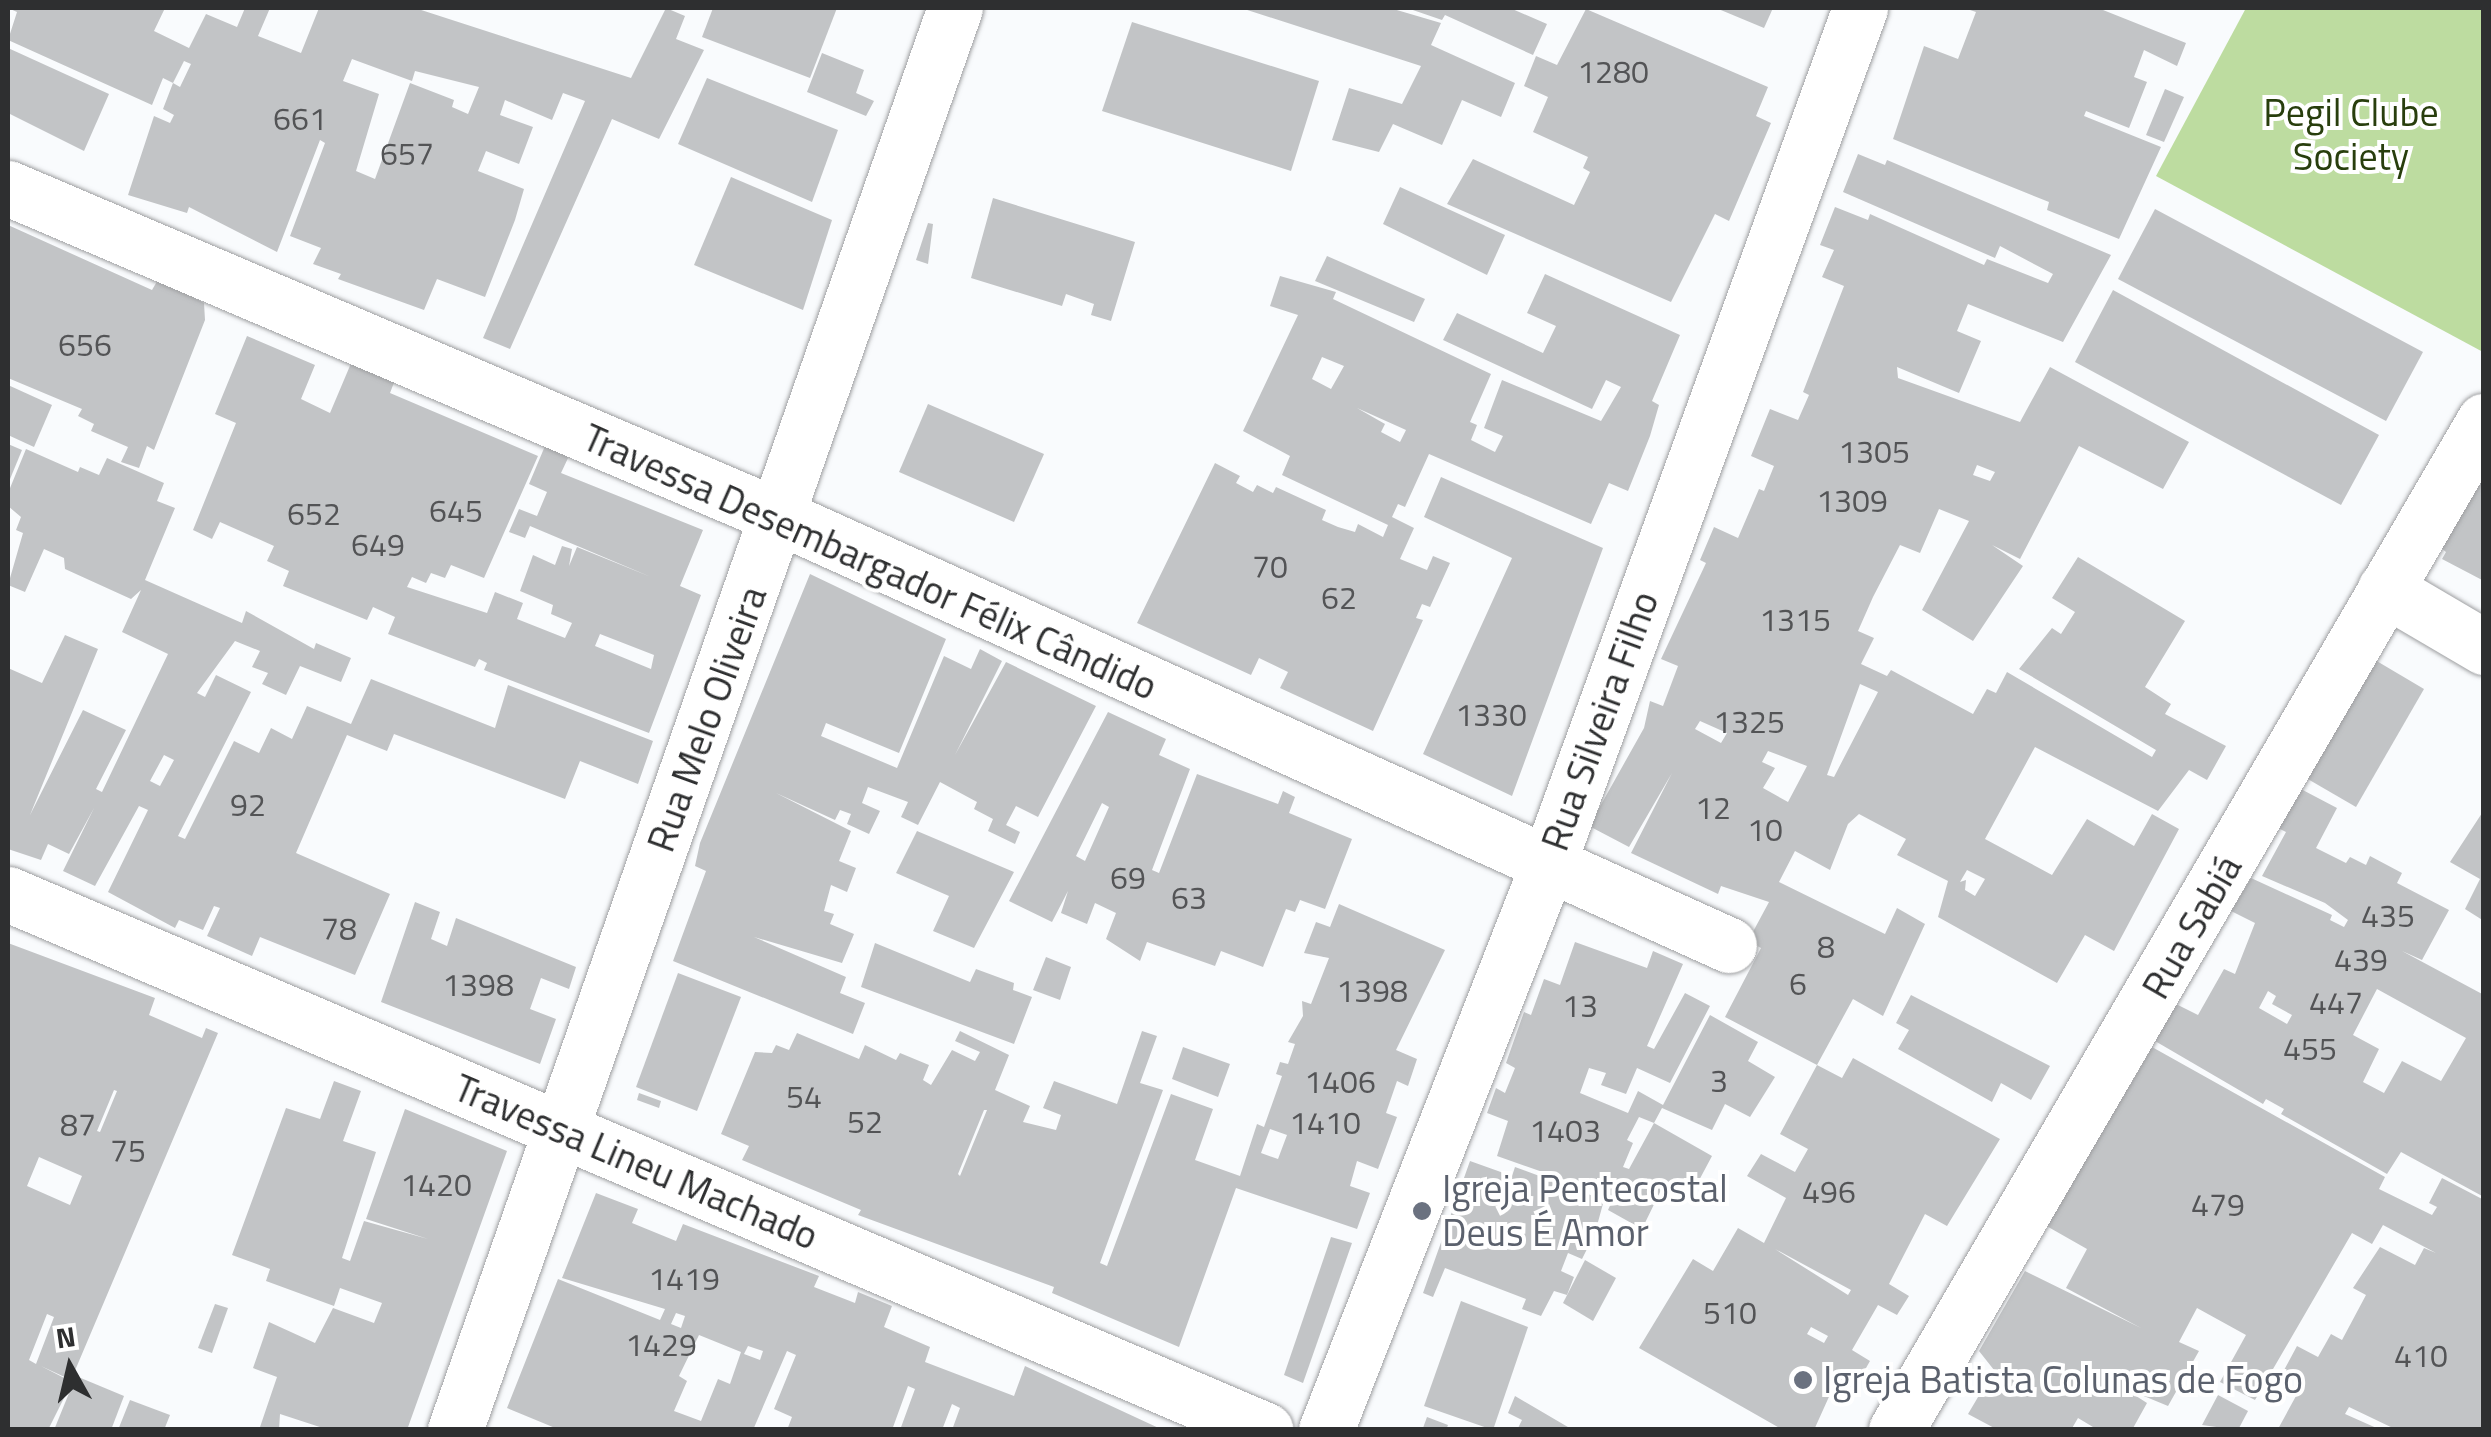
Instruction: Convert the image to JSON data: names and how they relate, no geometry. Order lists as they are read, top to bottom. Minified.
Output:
{"streets":{"street":["Travessa Desembargador Félix Cândido","Rua Melo Oliveira","Rua Silveira Filho","Rua Sabiá","Travessa Lineu Machado"]},"crossings":[["Travessa Desembargador Félix Cândido","Rua Melo Oliveira"],["Travessa Desembargador Félix Cândido","Rua Silveira Filho"],["Rua Melo Oliveira","Travessa Lineu Machado"]],"parks":["Pegil Clube Society"],"places":["Igreja Pentecostal Deus É Amor","Igreja Batista Colunas de Fogo"],"house_numbers":["1280","661","657","656","1305","1309","645","652","649","70","62","1315","1330","1325","92","12","10","69","63","435","78","8","439","6","1398","1398","447","13","455","3","1406","54","52","1410","87","1403","75","1420","496","479","1419","510","1429","410"],"north":"top"}
